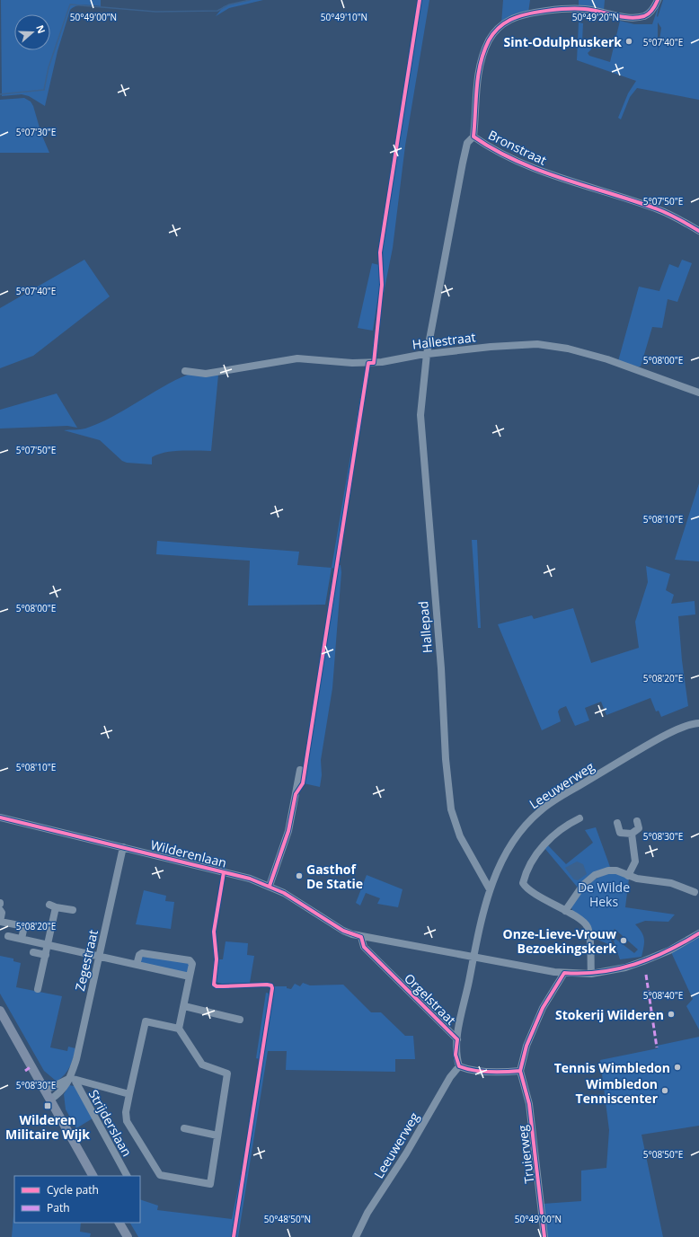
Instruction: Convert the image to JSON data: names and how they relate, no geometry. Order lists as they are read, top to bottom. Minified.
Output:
{"streets":{"street":["Bronstraat","Hallestraat","Hallepad","Leeuwerweg","Wilderenlaan","Zegestraat","Orgelstraat","Strijderslaan","Truierweg"]},"crossings":[["Bronstraat","Hallestraat"],["Bronstraat","Hallepad"],["Hallestraat","Hallepad"],["Hallepad","Leeuwerweg"],["Leeuwerweg","Wilderenlaan"],["Leeuwerweg","Orgelstraat"],["Wilderenlaan","Zegestraat"],["Wilderenlaan","Orgelstraat"],["Zegestraat","Strijderslaan"]],"parks":["De Wilde Heks"],"places":{"other":["Sint-Odulphuskerk","Gasthof De Statie","Onze-Lieve-Vrouw Bezoekingskerk","Stokerij Wilderen","Tennis Wimbledon","Wimbledon Tenniscenter"],"transit":["Wilderen Militaire Wijk"]},"legend":["Cycle path","Path"],"north":"right","coordinates":["50°49'00\"N","50°49'20\"N","50°49'10\"N","5°07'40\"E","5°07'30\"E","5°07'50\"E","5°08'00\"E","5°08'10\"E","5°08'20\"E","5°08'30\"E","5°08'40\"E","5°08'50\"E","50°48'50\"N"]}
